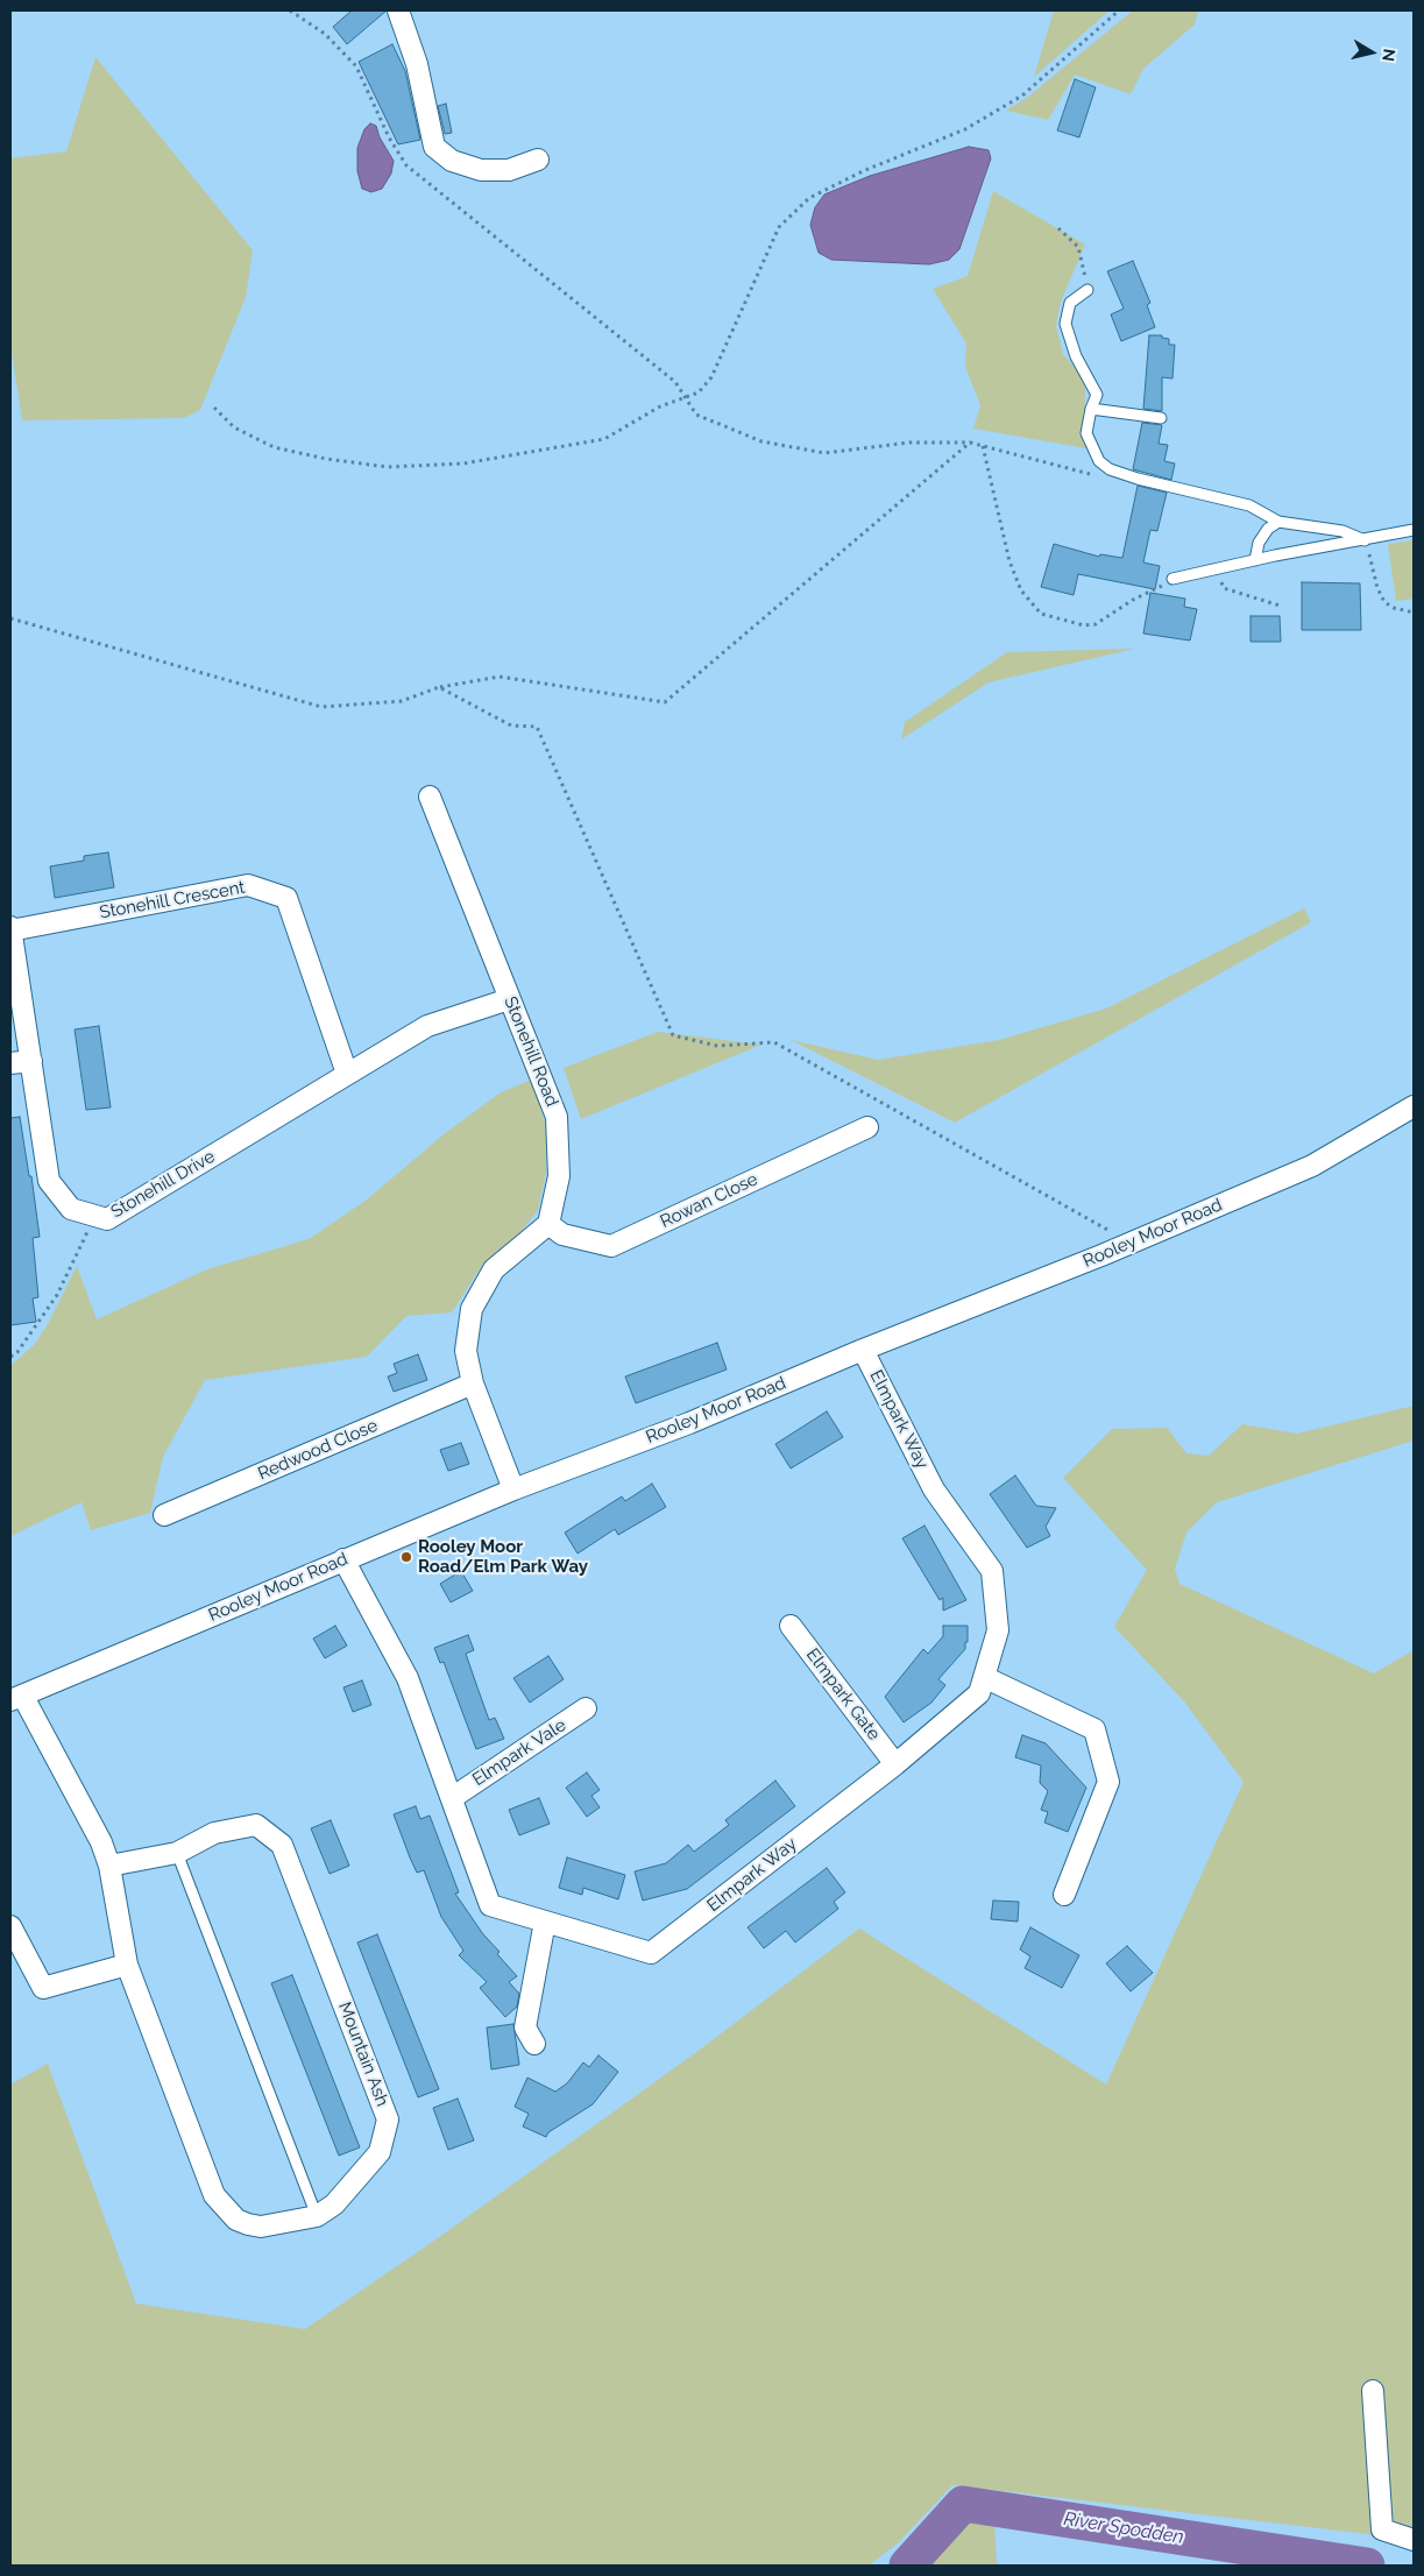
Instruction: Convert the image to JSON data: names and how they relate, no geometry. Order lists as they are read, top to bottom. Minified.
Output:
{"streets":{"street":["Stonehill Crescent","Stonehill Road","Stonehill Drive","Rowan Close","Rooley Moor Road","Elmpark Way","Redwood Close","Elmpark Gate","Elmpark Vale","Mountain Ash"]},"crossings":[["Stonehill Crescent","Stonehill Drive"],["Stonehill Road","Stonehill Drive"],["Stonehill Road","Rowan Close"],["Rooley Moor Road","Elmpark Way"],["Rooley Moor Road","Mountain Ash"],["Elmpark Way","Elmpark Gate"],["Elmpark Way","Elmpark Vale"]],"water":["River Spodden"],"places":["Rooley Moor Road/Elm Park Way"],"north":"right"}
